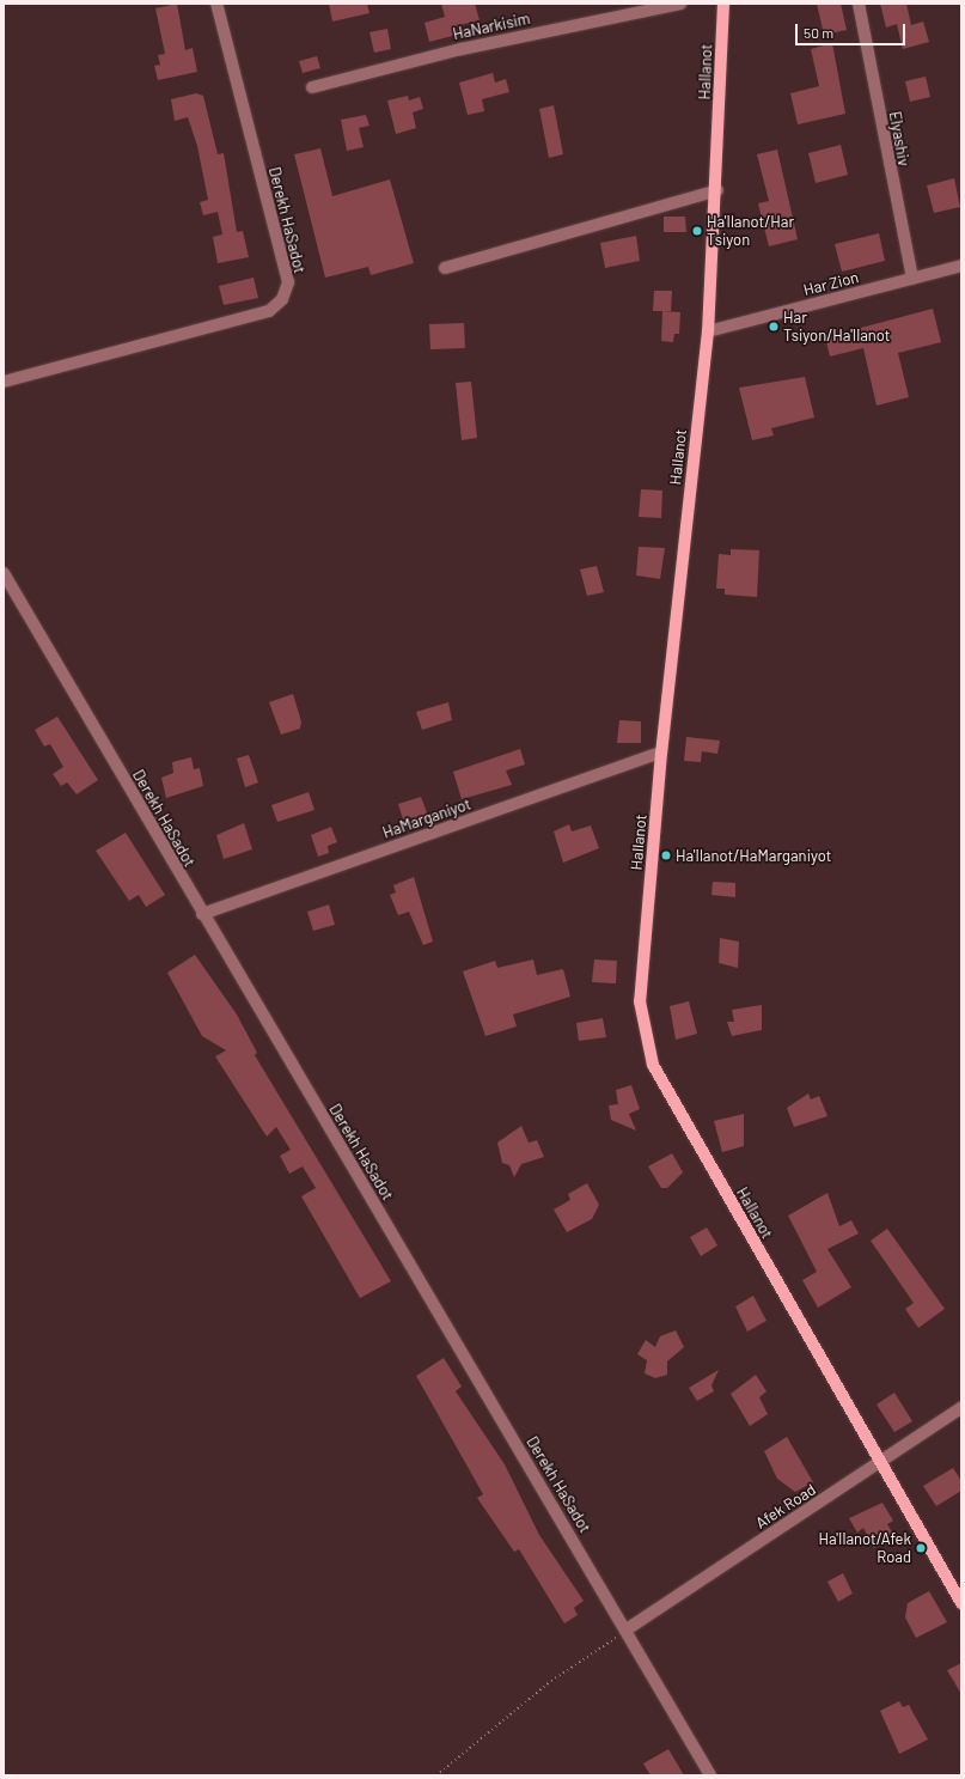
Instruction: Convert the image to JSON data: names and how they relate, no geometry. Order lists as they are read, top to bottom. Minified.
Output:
{"streets":{"main road":["HaIlanot"],"street":["HaNarkisim","Elyashiv","Derekh HaSadot","Har Zion","HaMarganiyot","Afek Road"]},"crossings":[["HaIlanot","Har Zion"],["HaIlanot","HaMarganiyot"],["HaIlanot","Afek Road"],["Elyashiv","Har Zion"],["Derekh HaSadot","HaMarganiyot"],["Derekh HaSadot","Afek Road"]],"places":["Ha'Ilanot/Har Tsiyon","Har Tsiyon/Ha'Ilanot","Ha'Ilanot/HaMarganiyot","Ha'Ilanot/Afek Road"],"scale_bar":"50 m"}
